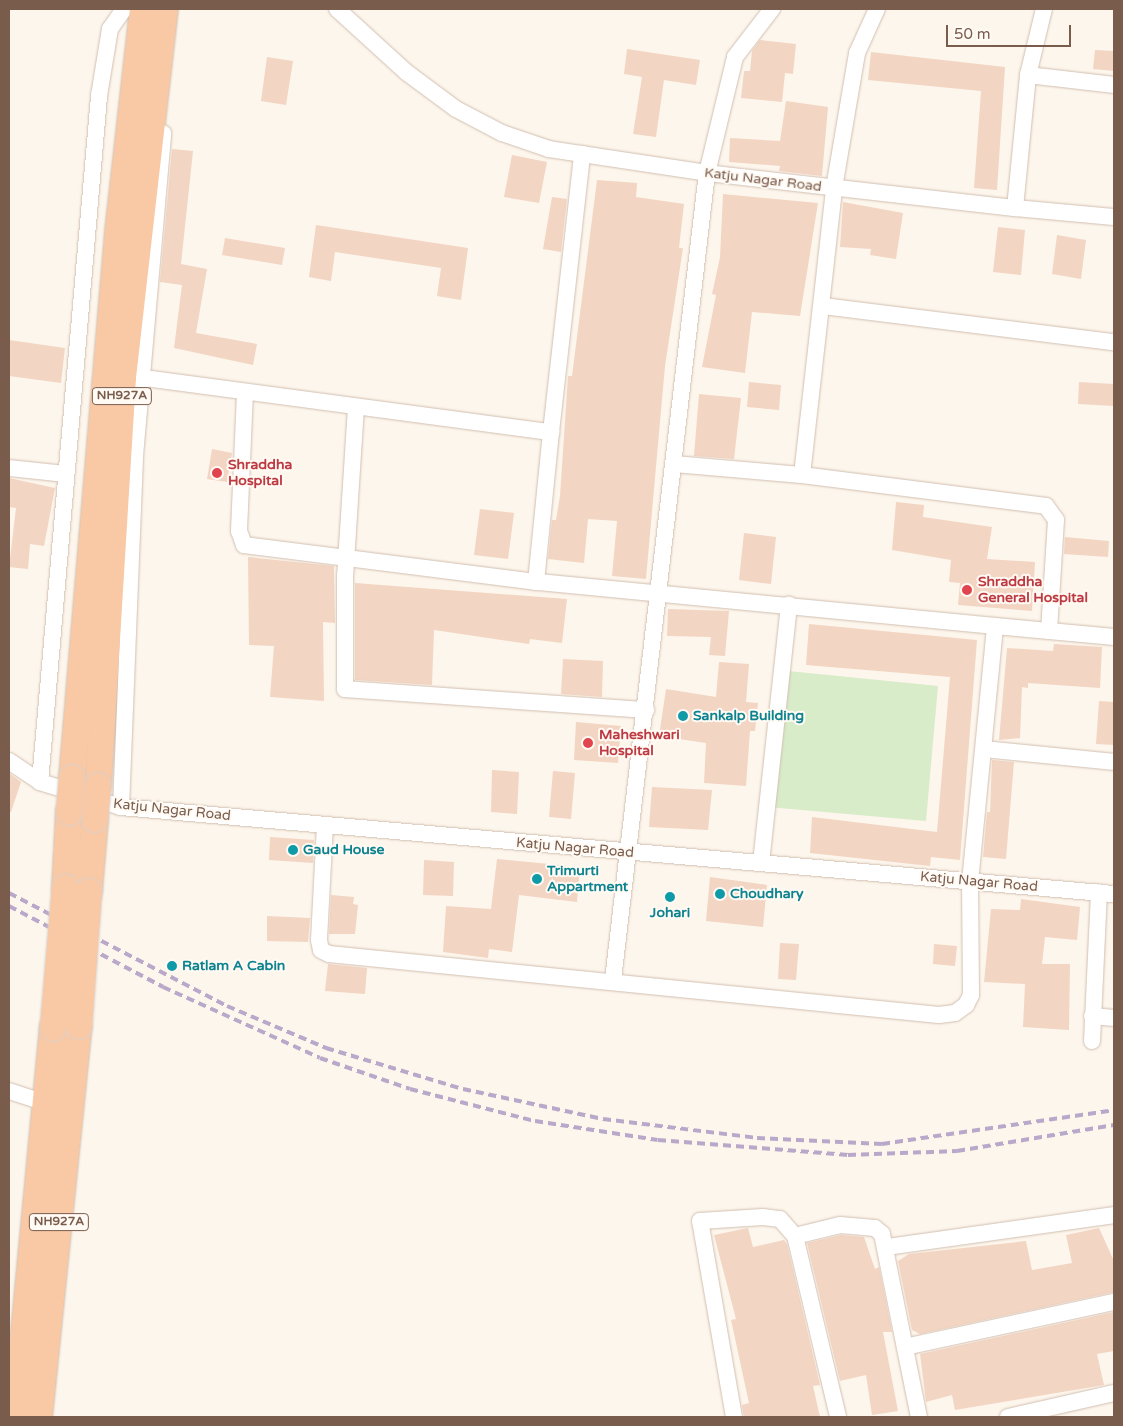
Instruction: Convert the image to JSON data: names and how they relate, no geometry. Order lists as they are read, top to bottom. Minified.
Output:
{"streets":{"highway":["NH927A"],"street":["Katju Nagar Road"]},"places":["Shraddha Hospital","Shraddha General Hospital","Sankalp Building","Maheshwari Hospital","Gaud House","Trimurti Appartment","Choudhary","Johari","Ratlam A Cabin"],"scale_bar":"50 m"}
